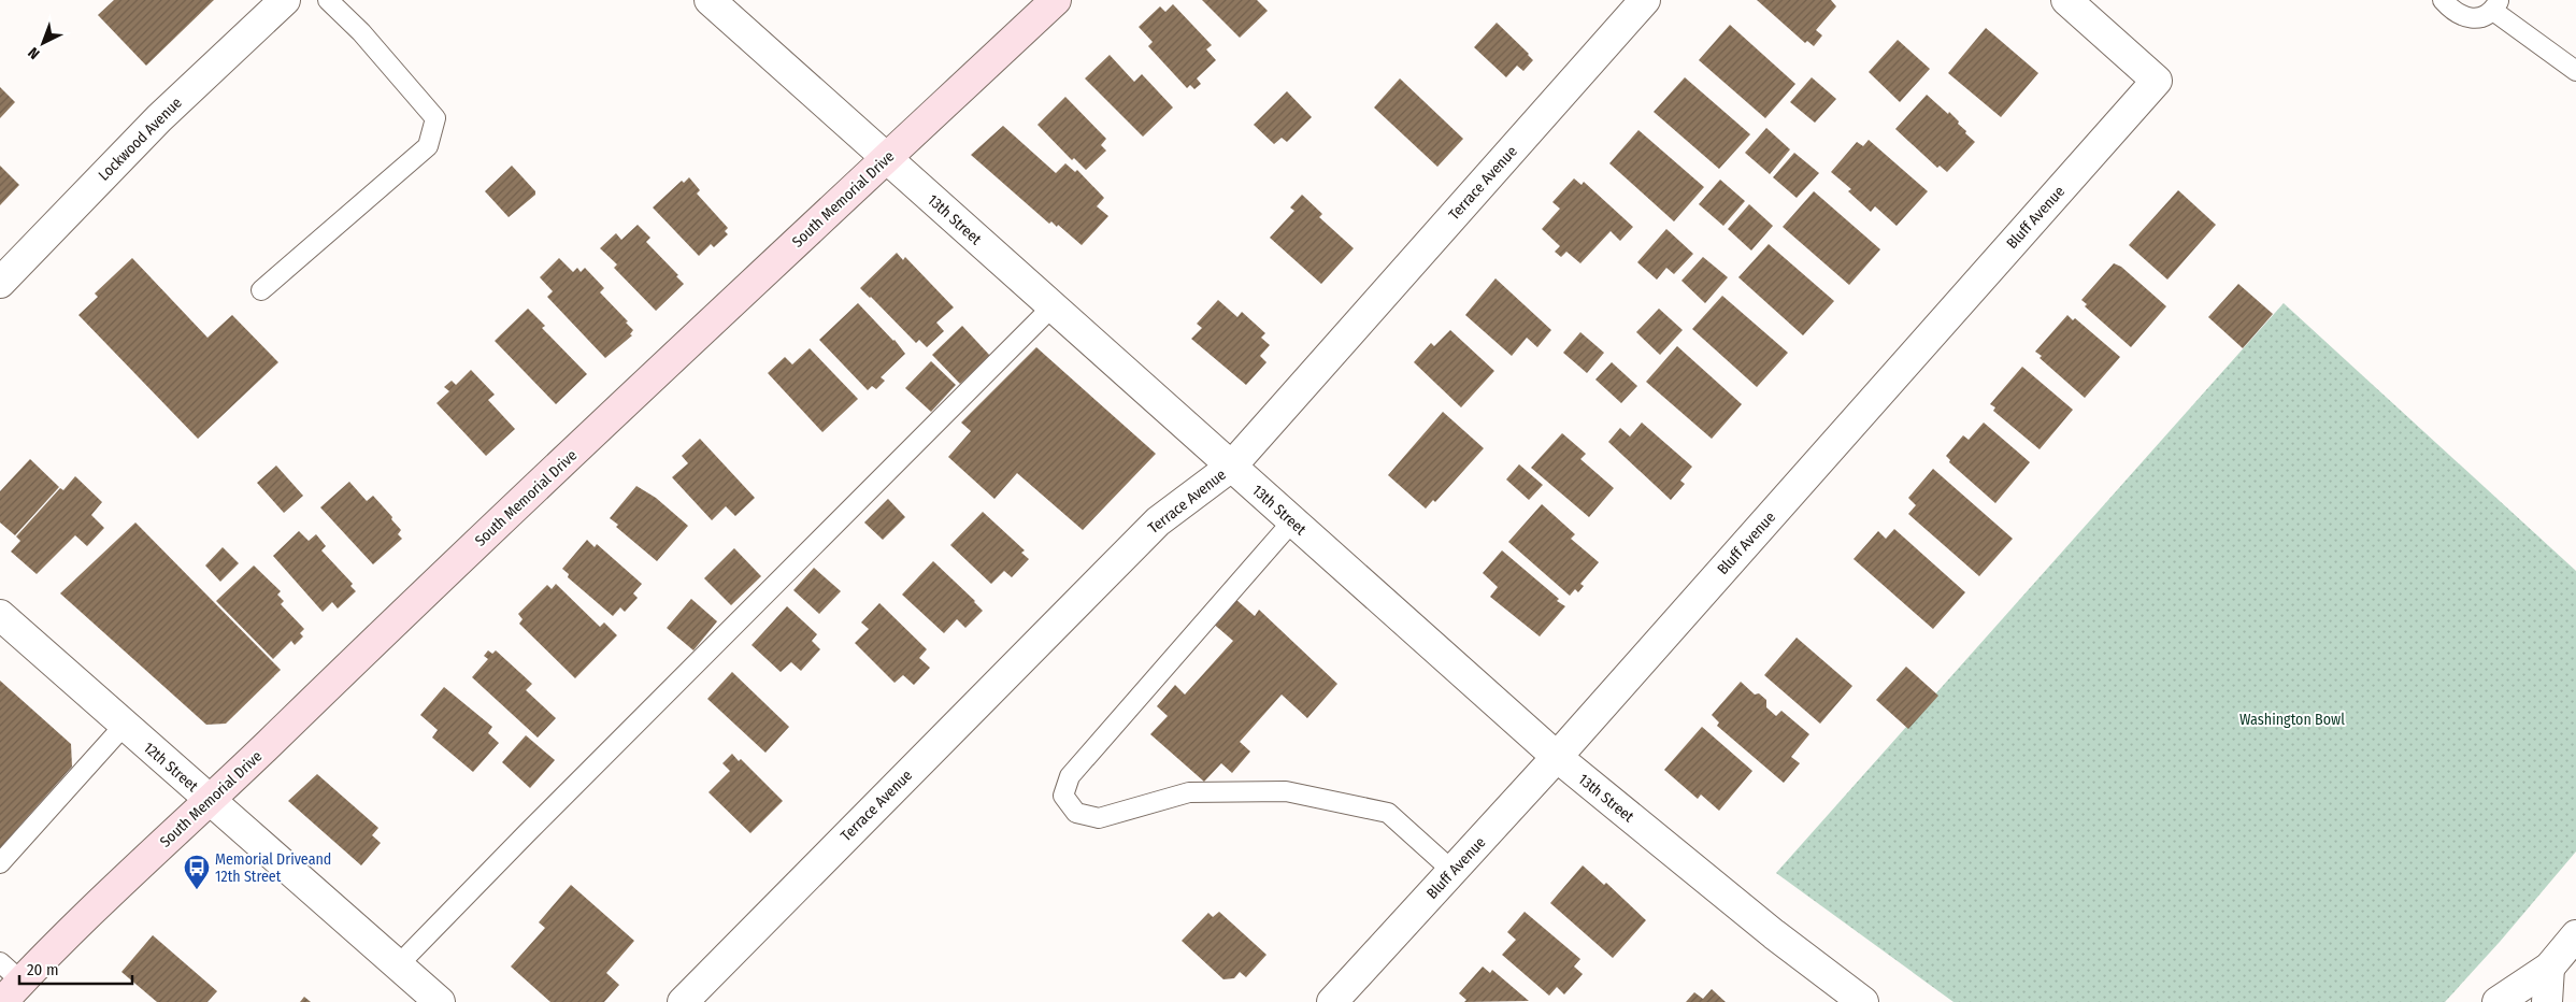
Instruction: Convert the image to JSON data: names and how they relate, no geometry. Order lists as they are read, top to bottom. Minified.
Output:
{"streets":{"main road":["South Memorial Drive"],"street":["Lockwood Avenue","Terrace Avenue","Bluff Avenue","13th Street","12th Street"]},"crossings":[["Terrace Avenue","13th Street"],["South Memorial Drive","13th Street"],["South Memorial Drive","12th Street"],["Bluff Avenue","13th Street"]],"parks":["Washington Bowl"],"places":{"bus stop":["Memorial Driveand 12th Street"]},"scale_bar":"20 m","north":"bottom left"}
